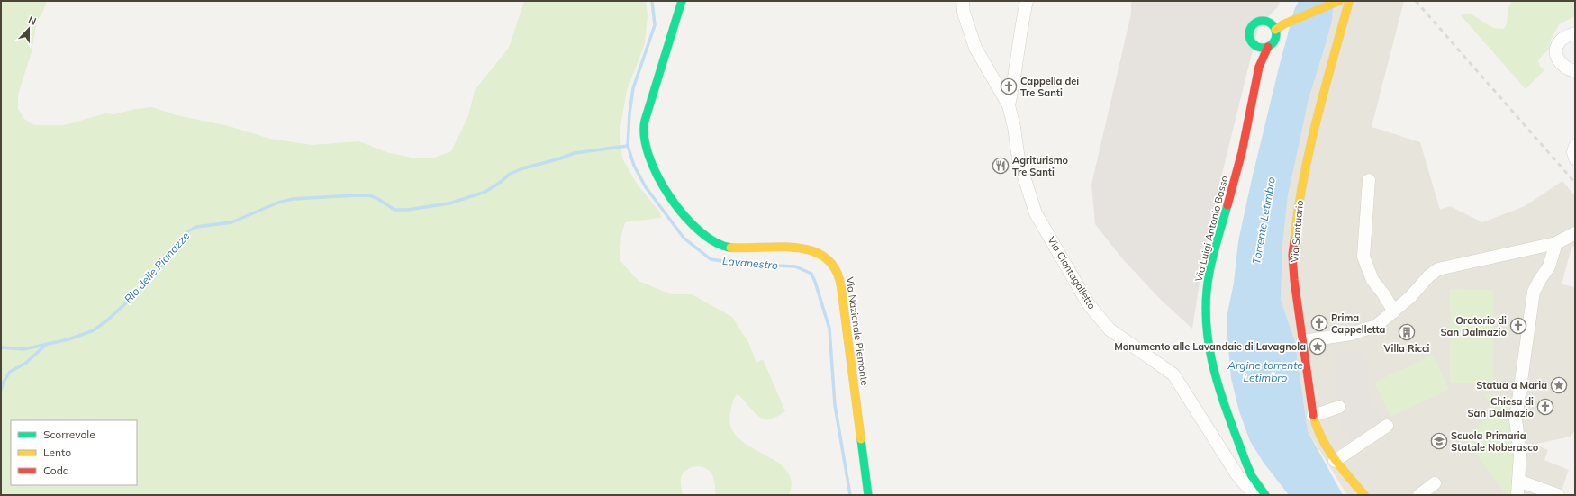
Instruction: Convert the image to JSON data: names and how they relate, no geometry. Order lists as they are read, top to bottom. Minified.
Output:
{"streets":{"main road":["Via Luigi Antonio Basso","Via Santuario","Via Nazionale Piemonte"],"street":["Via Ciantagalletto"]},"water":["Torrente Letimbro","Lavanestro","Rio delle Pianazze","Argine torrente Letimbro"],"places":{"church":["Cappella dei Tre Santi","Prima Cappelletta","Oratorio di San Dalmazio","Chiesa di San Dalmazio"],"restaurant":["Agriturismo Tre Santi"],"building":["Villa Ricci"],"place":["Monumento alle Lavandaie di Lavagnola","Statua a Maria"],"school or university":["Scuola Primaria Statale Noberasco"]},"legend":["Scorrevole","Lento","Coda"],"north":"top"}
